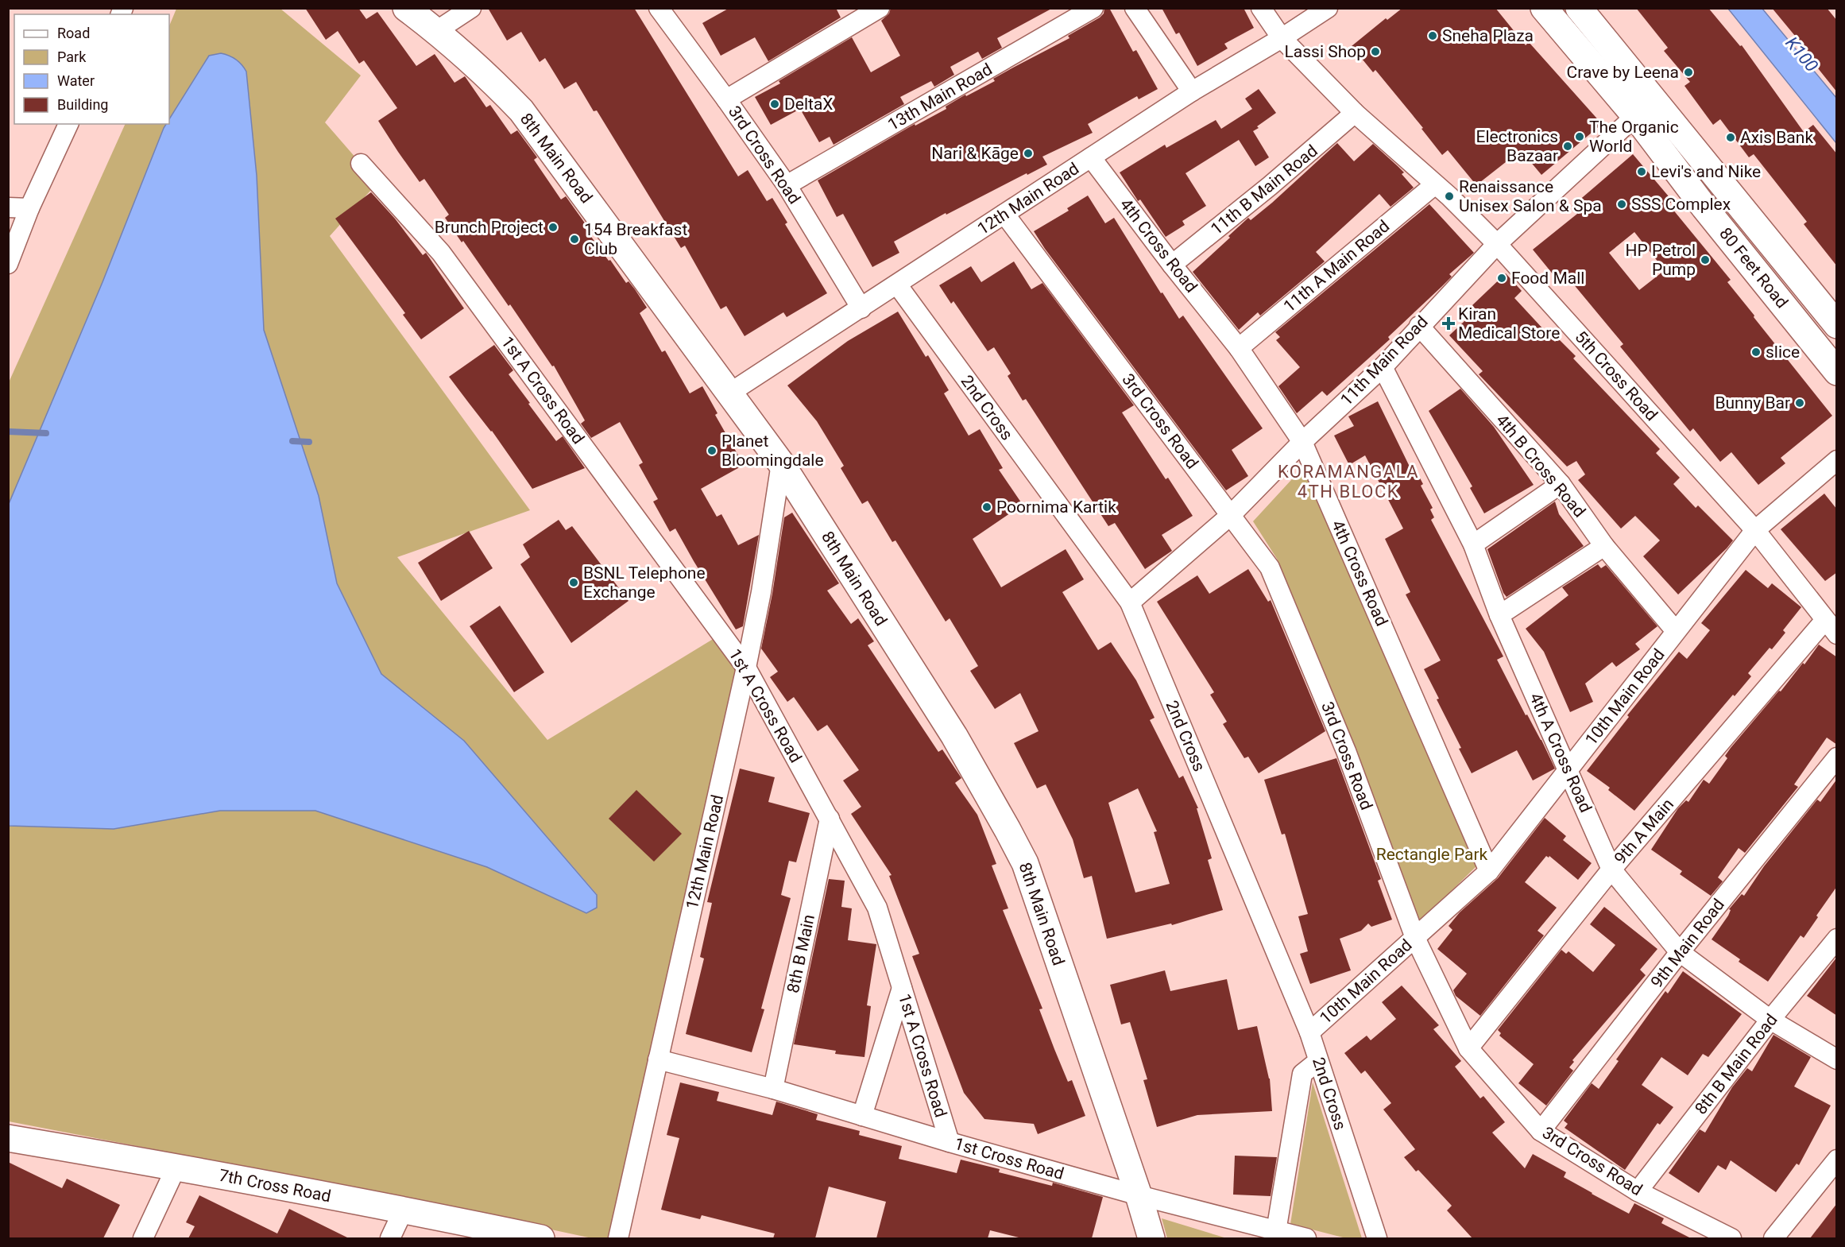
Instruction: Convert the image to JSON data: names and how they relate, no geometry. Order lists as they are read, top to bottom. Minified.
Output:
{"streets":{"street":["13th Main Road","3rd Cross Road","8th Main Road","11th B Main Road","12th Main Road","4th Cross Road","11th A Main Road","80 Feet Road","11th Main Road","5th Cross Road","1st A Cross Road","2nd Cross","4th B Cross Road","10th Main Road","4th A Cross Road","9th A Main","9th Main Road","8th B Main","8th B Main Road","1st Cross Road","7th Cross Road"]},"crossings":[["13th Main Road","3rd Cross Road"],["3rd Cross Road","12th Main Road"],["3rd Cross Road","11th Main Road"],["3rd Cross Road","10th Main Road"],["3rd Cross Road","9th A Main"],["3rd Cross Road","9th Main Road"],["3rd Cross Road","8th B Main Road"],["8th Main Road","12th Main Road"],["8th Main Road","1st Cross Road"],["11th B Main Road","4th Cross Road"],["11th B Main Road","5th Cross Road"],["12th Main Road","4th Cross Road"],["12th Main Road","5th Cross Road"],["12th Main Road","1st A Cross Road"],["12th Main Road","2nd Cross"],["12th Main Road","1st Cross Road"],["4th Cross Road","11th A Main Road"],["4th Cross Road","11th Main Road"],["4th Cross Road","10th Main Road"],["11th A Main Road","5th Cross Road"],["80 Feet Road","11th Main Road"],["11th Main Road","5th Cross Road"],["11th Main Road","2nd Cross"],["11th Main Road","4th B Cross Road"],["11th Main Road","4th A Cross Road"],["5th Cross Road","10th Main Road"],["5th Cross Road","9th A Main"],["1st A Cross Road","8th B Main"],["1st A Cross Road","1st Cross Road"],["2nd Cross","10th Main Road"],["4th B Cross Road","10th Main Road"],["10th Main Road","4th A Cross Road"],["4th A Cross Road","9th A Main"],["4th A Cross Road","9th Main Road"],["4th A Cross Road","8th B Main Road"],["8th B Main","1st Cross Road"]],"districts":["KORAMANGALA 4TH BLOCK"],"water":["K100"],"parks":["Rectangle Park"],"places":{"other":["Sneha Plaza","Lassi Shop","Crave by Leena","DeltaX","The Organic World","Axis Bank","Electronics Bazaar","Nari & Kāge","Levi's and Nike","Renaissance Unisex Salon & Spa","SSS Complex","Brunch Project","154 Breakfast Club","HP Petrol Pump","Food Mall","slice","Bunny Bar","Planet Bloomingdale","Poornima Kartik","BSNL Telephone Exchange"],"health":["Kiran Medical Store"]},"legend":["Road","Park","Water","Building"]}
